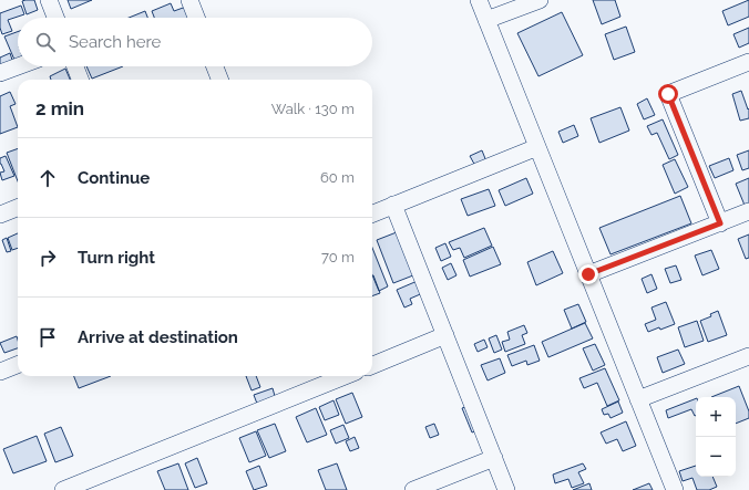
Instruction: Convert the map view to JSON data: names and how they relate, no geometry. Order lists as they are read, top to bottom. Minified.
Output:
{"page":{"search":"Search here","heading":["2 min","Walk · 130 m"],"list":[["Continue","60 m"],["Turn right","70 m"],"Arrive at destination"],"map_buttons":["+","−"]}}
